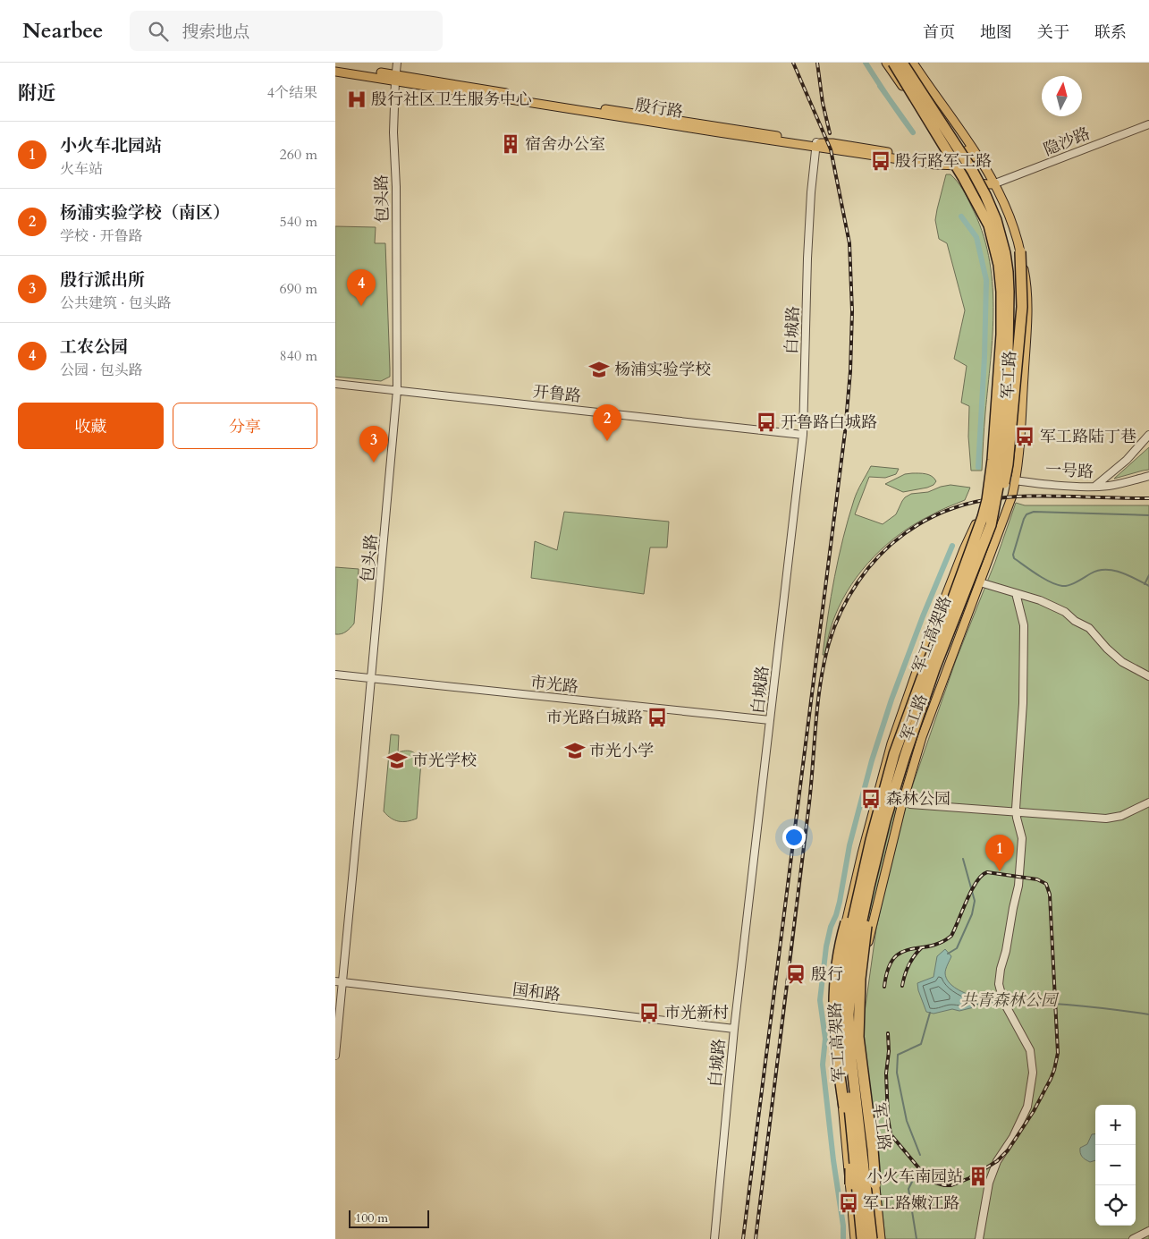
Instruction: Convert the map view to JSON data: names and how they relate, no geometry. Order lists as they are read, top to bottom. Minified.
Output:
{"streets":{"highway":["军工高架路"],"main road":["殷行路","军工路"],"street":["隐沙路","包头路","白城路","开鲁路","一号路","市光路","国和路"]},"crossings":[["殷行路","包头路"],["殷行路","白城路"],["殷行路","军工路"],["隐沙路","军工路"],["包头路","开鲁路"],["包头路","市光路"],["包头路","国和路"],["白城路","开鲁路"],["白城路","市光路"],["白城路","国和路"],["军工路","一号路"]],"parks":["共青森林公园"],"places":{"hospital":["殷行社区卫生服务中心"],"building":["宿舍办公室","小火车南园站"],"bus stop":["殷行路军工路","开鲁路白城路","军工路陆丁巷","市光路白城路","森林公园","市光新村","军工路嫩江路"],"school or university":["杨浦实验学校","市光小学","市光学校"],"station":["殷行"]},"scale_bar":"100 m","north":"top","page":{"header":"Nearbee","search":"搜索地点","nav":["首页","地图","关于","联系"],"heading":["附近","4个结果"],"list":[{"mark":"1","name":"小火车北园站","note":"火车站","value":"260 m"},{"mark":"2","name":"杨浦实验学校（南区）","note":"学校 · 开鲁路","value":"540 m"},{"mark":"3","name":"殷行派出所","note":"公共建筑 · 包头路","value":"690 m"},{"mark":"4","name":"工农公园","note":"公园 · 包头路","value":"840 m"}],"pins":["4","2","3","1"],"buttons":["收藏","分享"],"map_buttons":["+","−"],"scale":"100 m"}}
